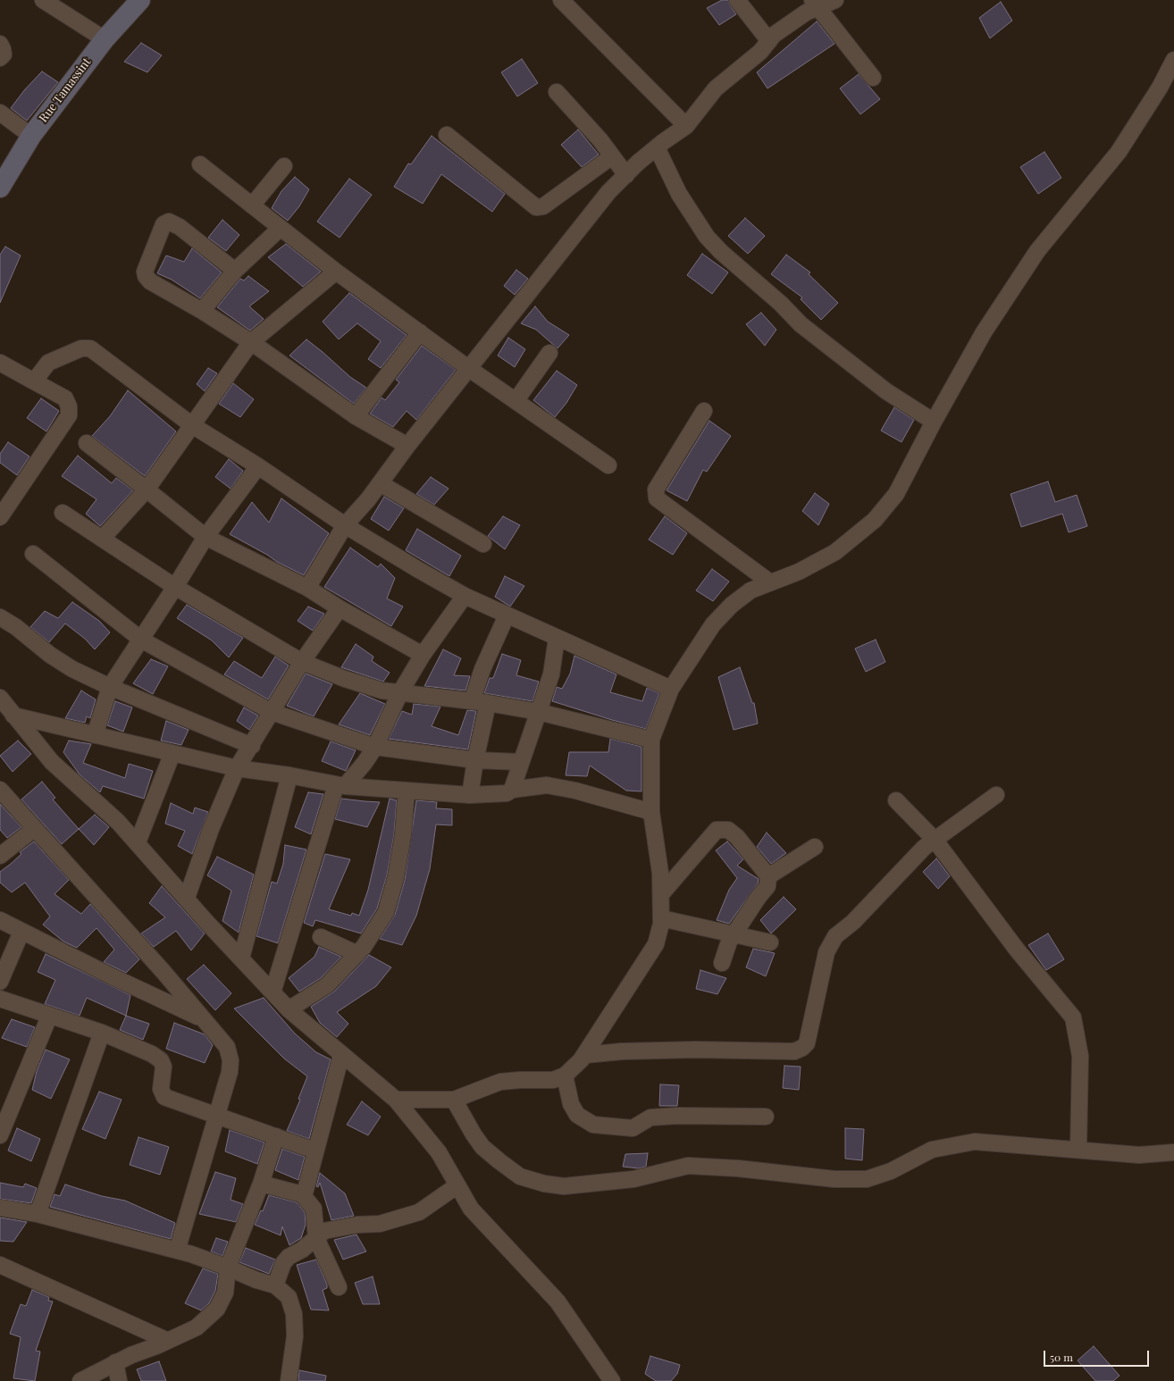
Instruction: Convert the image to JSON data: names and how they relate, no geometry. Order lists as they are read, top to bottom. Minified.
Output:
{"streets":{"main road":["Rue Tamassint"]},"scale_bar":"50 m"}
